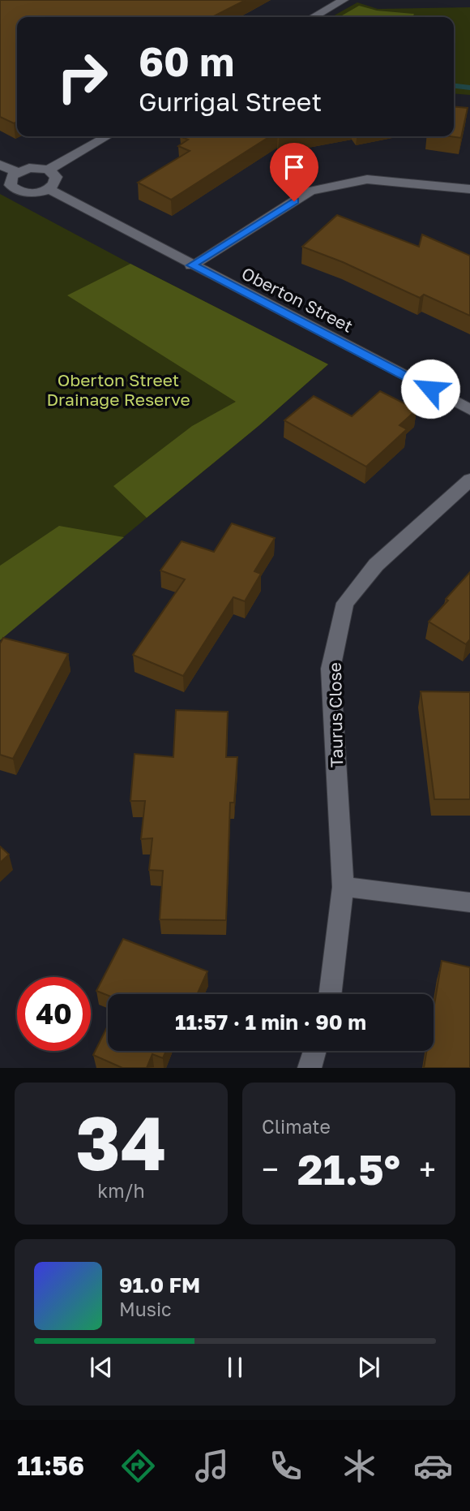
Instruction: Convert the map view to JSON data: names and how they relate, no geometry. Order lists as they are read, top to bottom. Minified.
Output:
{"streets":{"street":["Oberton Street","Taurus Close"]},"parks":["Oberton Street Drainage Reserve"],"page":{"turn":["60 m","Gurrigal Street"],"limit":"40","trip":"11:57 · 1 min · 90 m","tile":[["34","km/h"],"Climate"],"heat":["−","21.5°","+"],"song":["91.0 FM","Music"],"tabs":"11:56"}}
